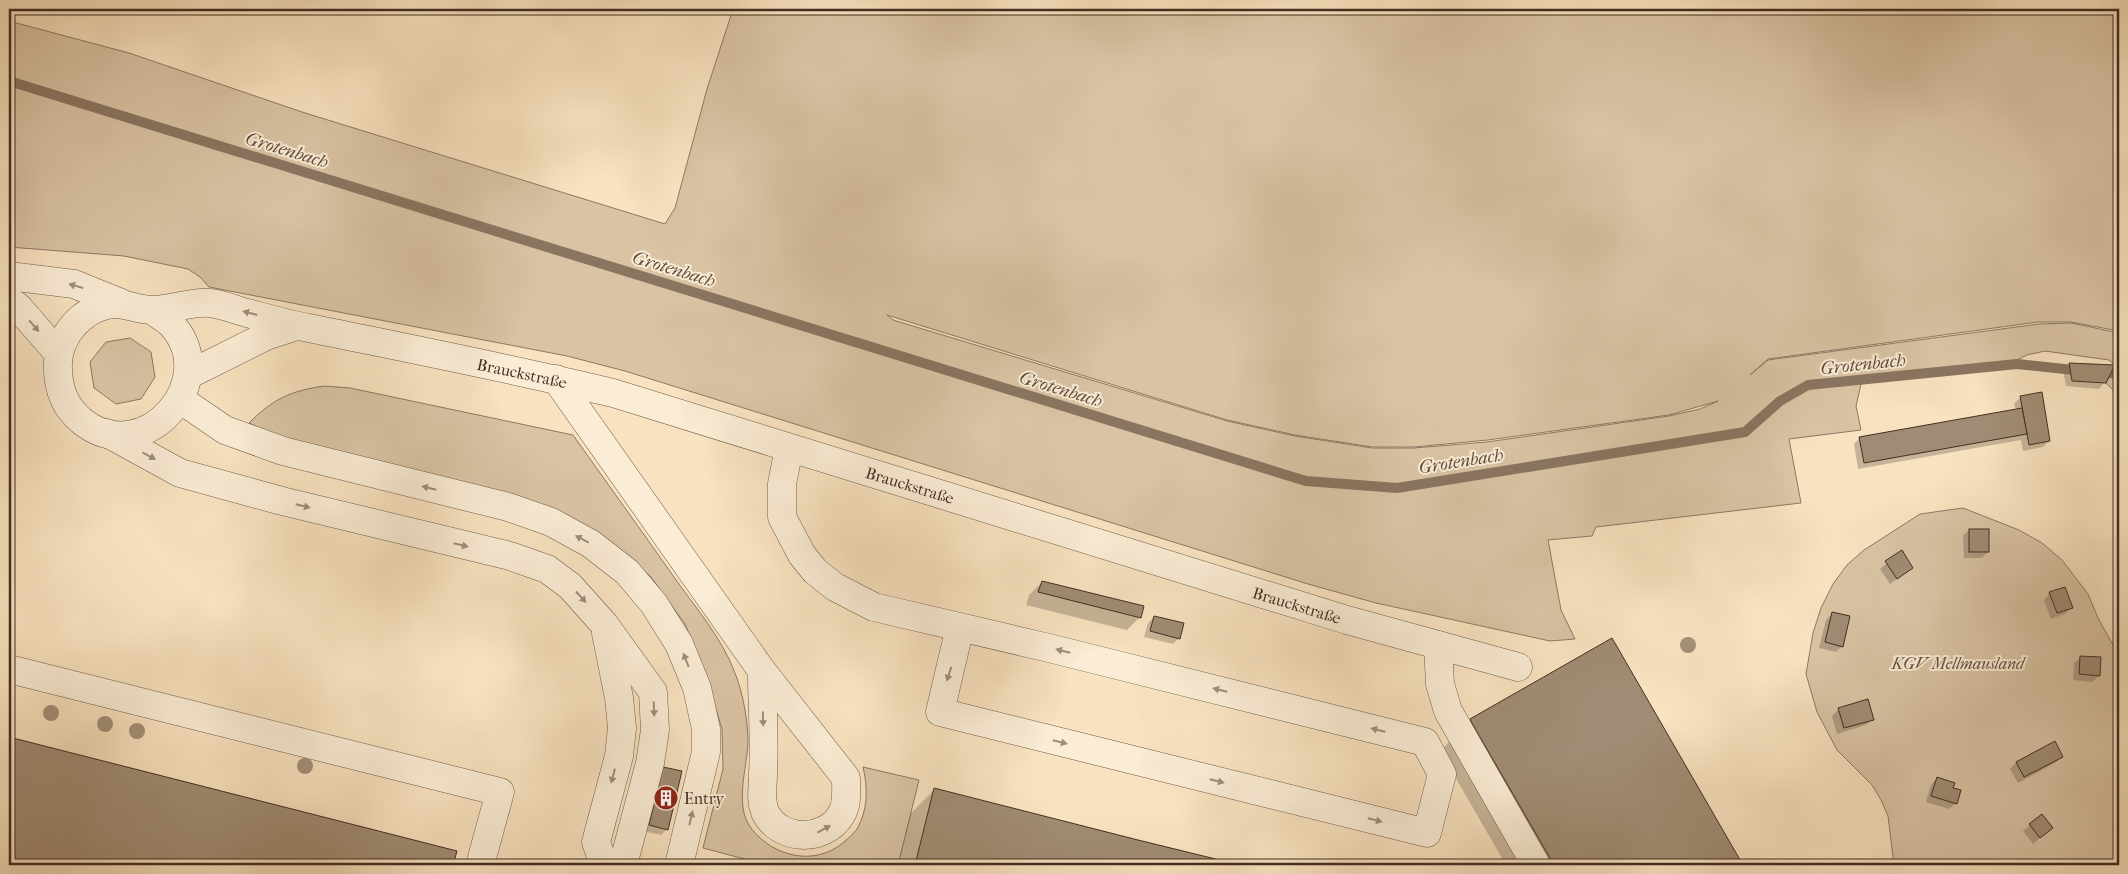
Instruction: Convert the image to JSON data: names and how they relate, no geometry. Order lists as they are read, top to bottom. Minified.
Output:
{"streets":{"lane":["Brauckstraße"]},"water":["Grotenbach"],"parks":["KGV Mellmausland"],"places":{"building":["Entry"]}}
